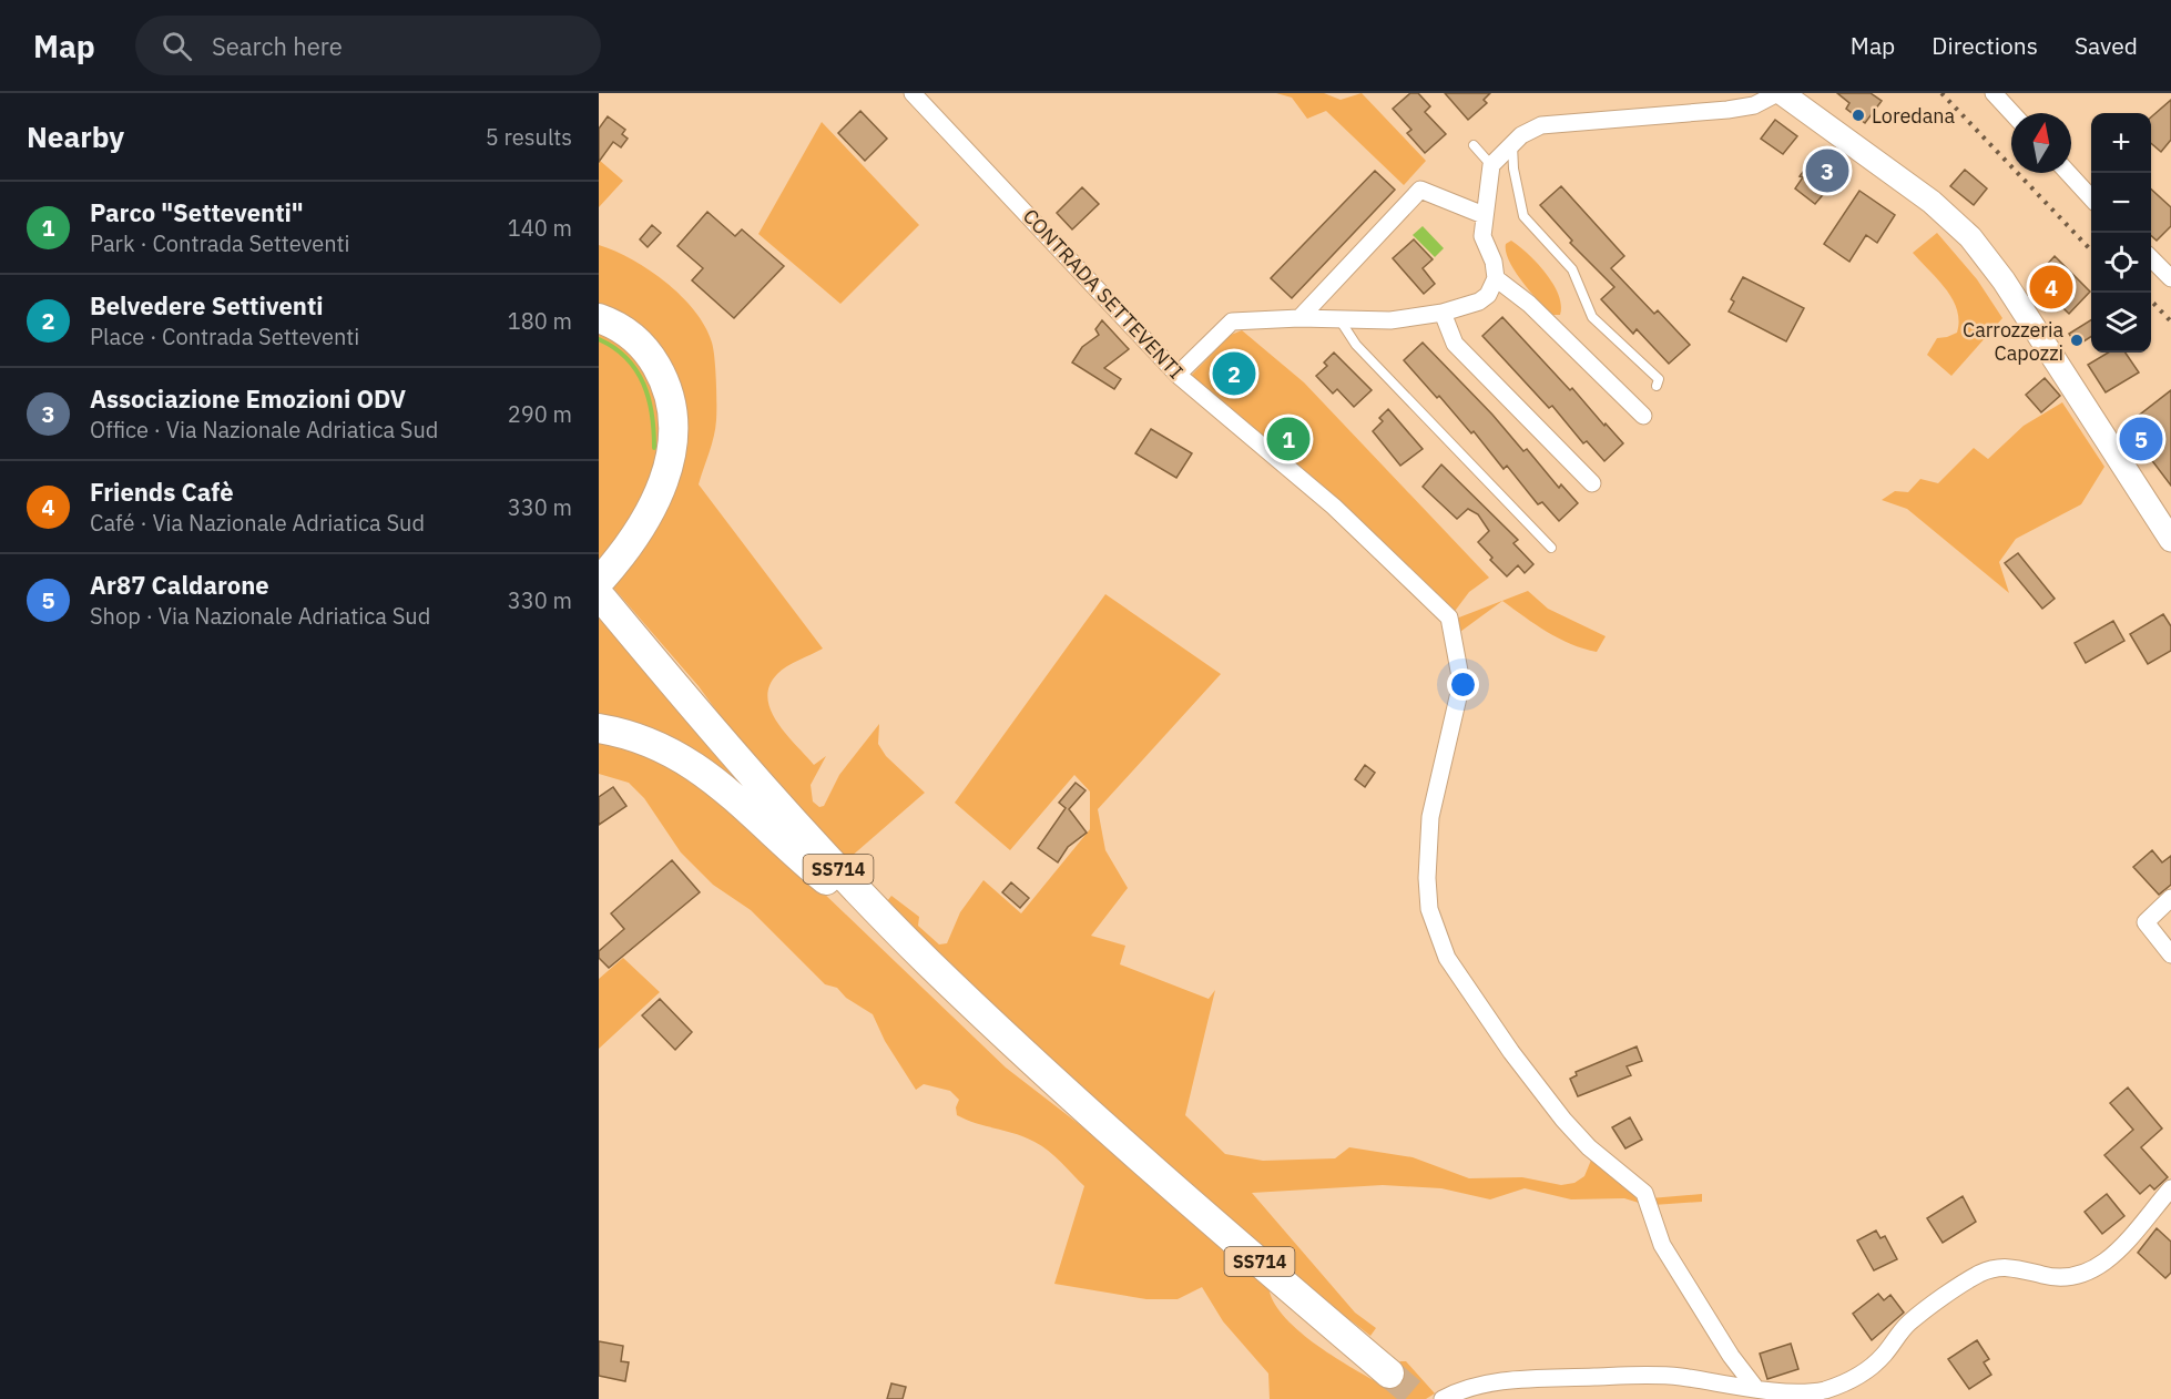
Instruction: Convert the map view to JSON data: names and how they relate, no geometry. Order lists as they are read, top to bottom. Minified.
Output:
{"streets":{"highway":["SS714"],"street":["CONTRADA SETTEVENTI"]},"places":["Loredana","Carrozzeria Capozzi"],"north":"top","page":{"header":"Map","search":"Search here","nav":["Map","Directions","Saved"],"heading":["Nearby","5 results"],"map_buttons":["+","−"],"pins":["3","4","2","1","5"],"list":[{"mark":"1","name":"Parco \"Setteventi\"","note":"Park · Contrada Setteventi","value":"140 m"},{"mark":"2","name":"Belvedere Settiventi","note":"Place · Contrada Setteventi","value":"180 m"},{"mark":"3","name":"Associazione Emozioni ODV","note":"Office · Via Nazionale Adriatica Sud","value":"290 m"},{"mark":"4","name":"Friends Cafè","note":"Café · Via Nazionale Adriatica Sud","value":"330 m"},{"mark":"5","name":"Ar87 Caldarone","note":"Shop · Via Nazionale Adriatica Sud","value":"330 m"}]}}
